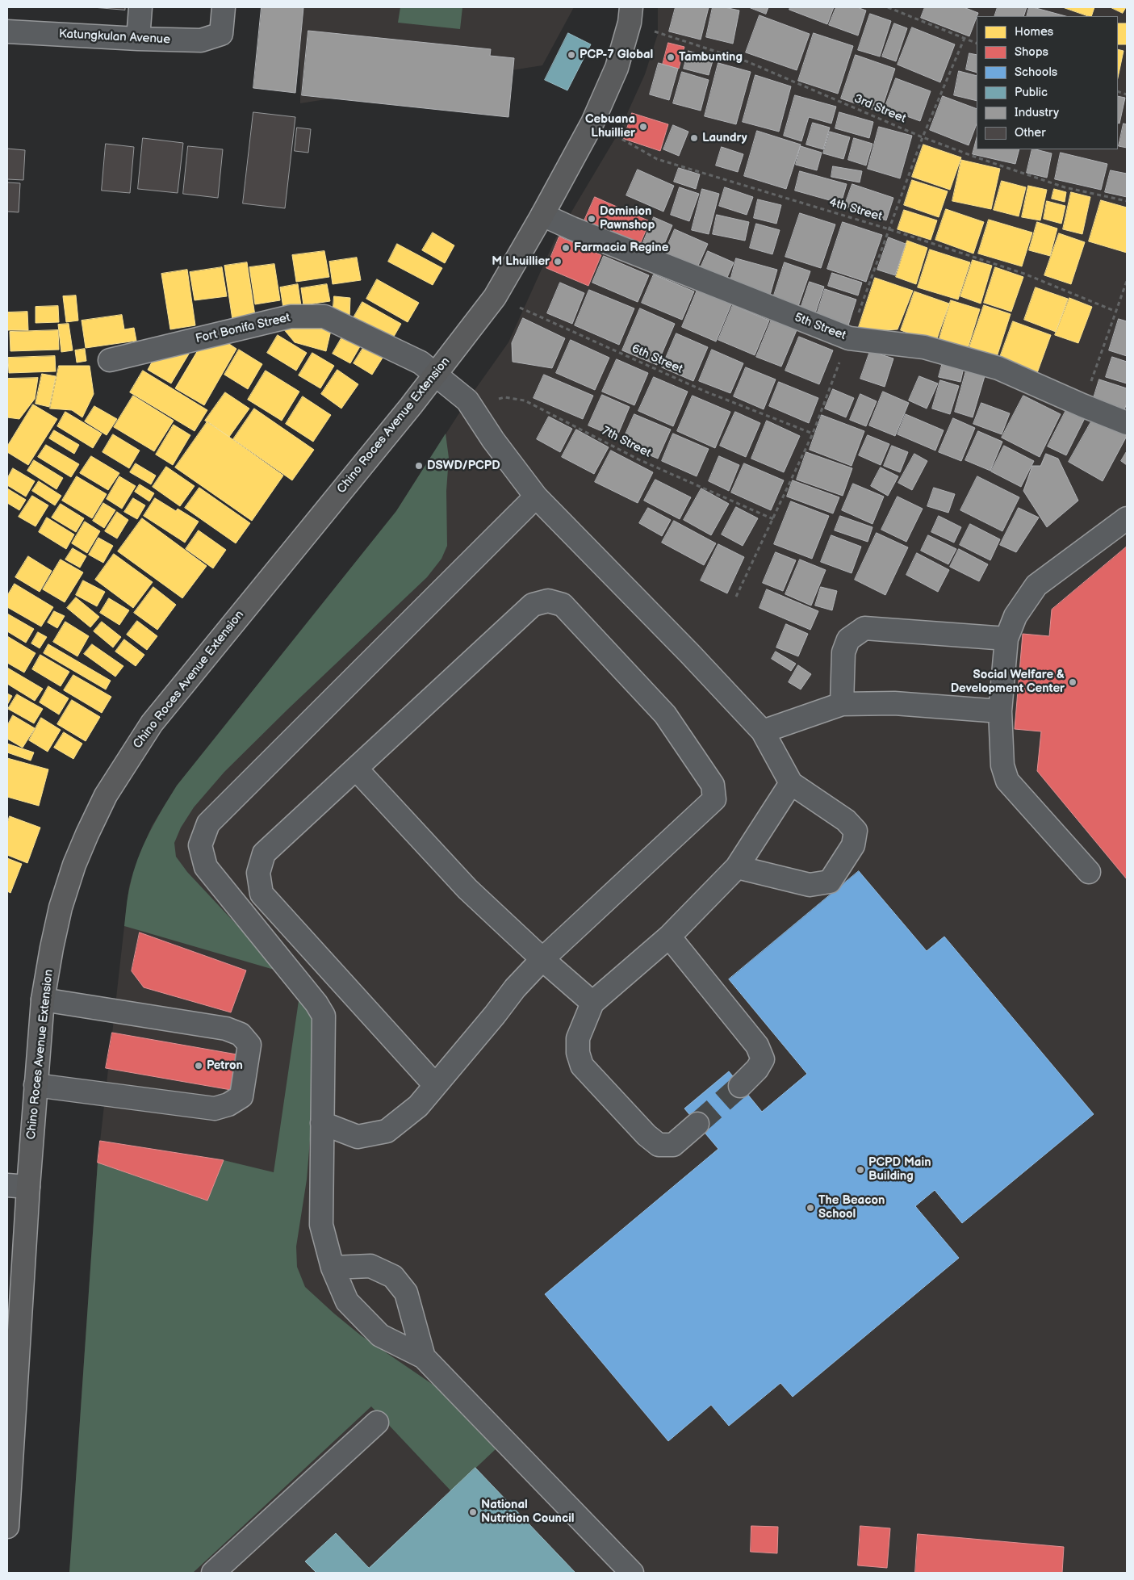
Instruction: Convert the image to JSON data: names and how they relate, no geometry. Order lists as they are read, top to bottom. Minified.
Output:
{"streets":{"main road":["Chino Roces Avenue Extension"],"street":["Katungkulan Avenue","5th Street","Fort Bonifa Street"],"path":["3rd Street","4th Street","6th Street","7th Street"]},"crossings":[["3rd Street","Chino Roces Avenue Extension"],["4th Street","Chino Roces Avenue Extension"],["5th Street","Chino Roces Avenue Extension"],["Fort Bonifa Street","Chino Roces Avenue Extension"],["Fort Bonifa Street","7th Street"],["6th Street","Chino Roces Avenue Extension"]],"places":["PCP-7 Global","Tambunting","Cebuana Lhuillier","Laundry","Dominion Pawnshop","Farmacia Regine","M Lhuillier","DSWD/PCPD","Social Welfare & Development Center","Petron","PCPD Main Building","The Beacon School","National Nutrition Council"],"legend":["Homes","Shops","Schools","Public","Industry","Other"]}
